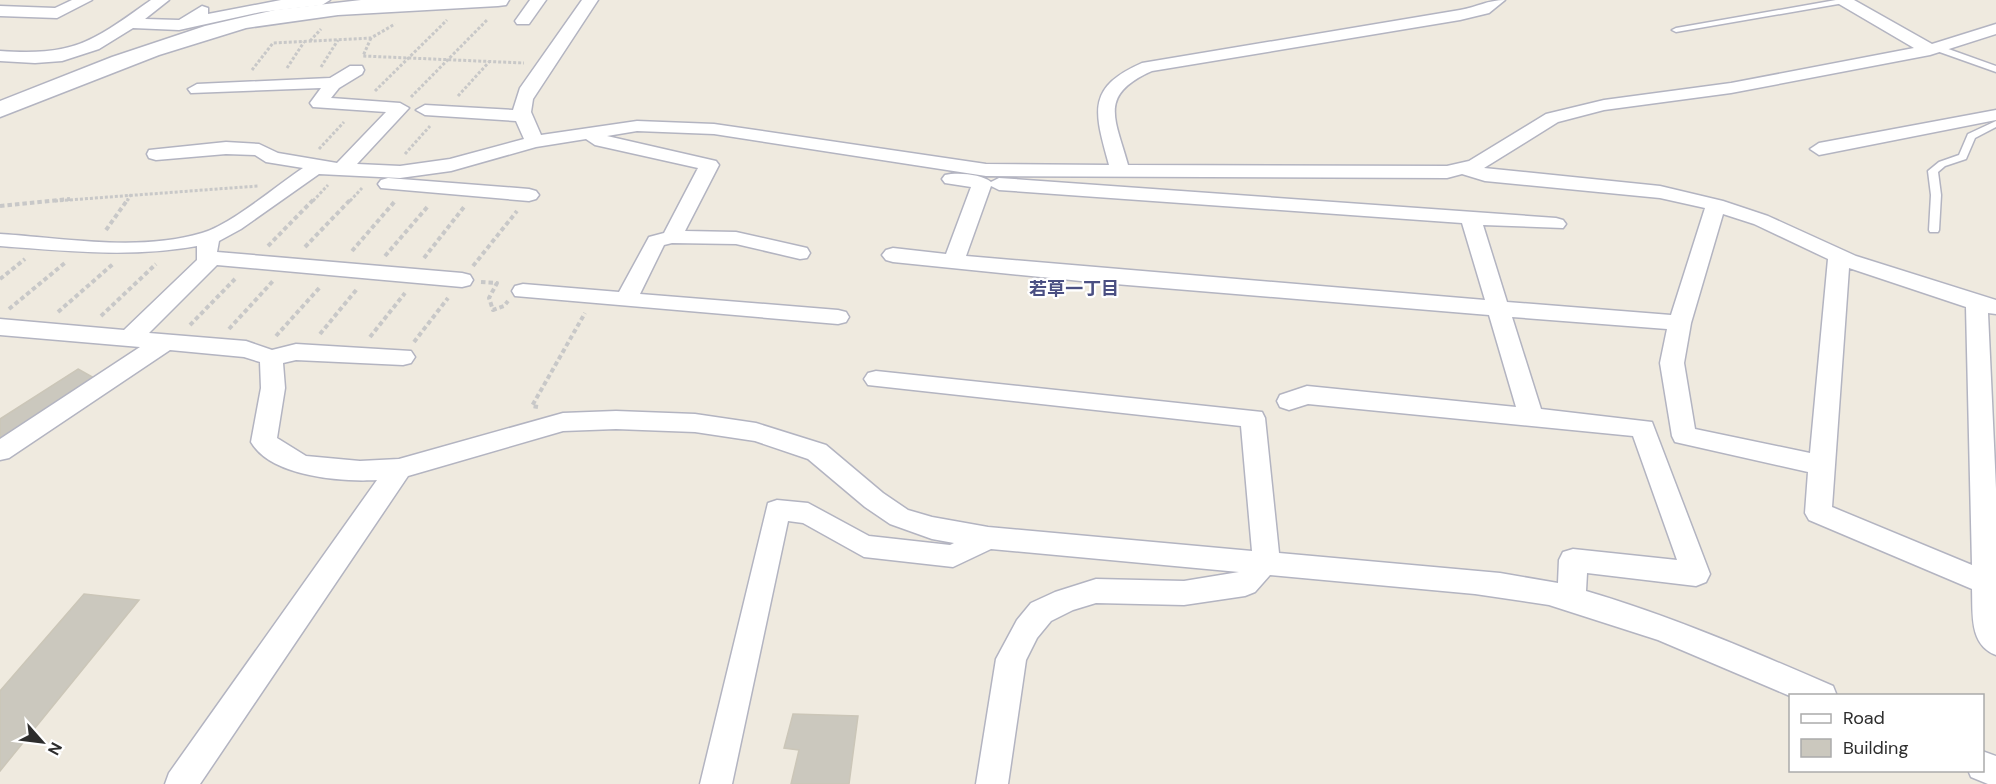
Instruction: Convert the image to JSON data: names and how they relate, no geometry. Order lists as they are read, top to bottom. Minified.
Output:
{"districts":["若草一丁目"],"legend":["Road","Building"],"north":"bottom right"}
